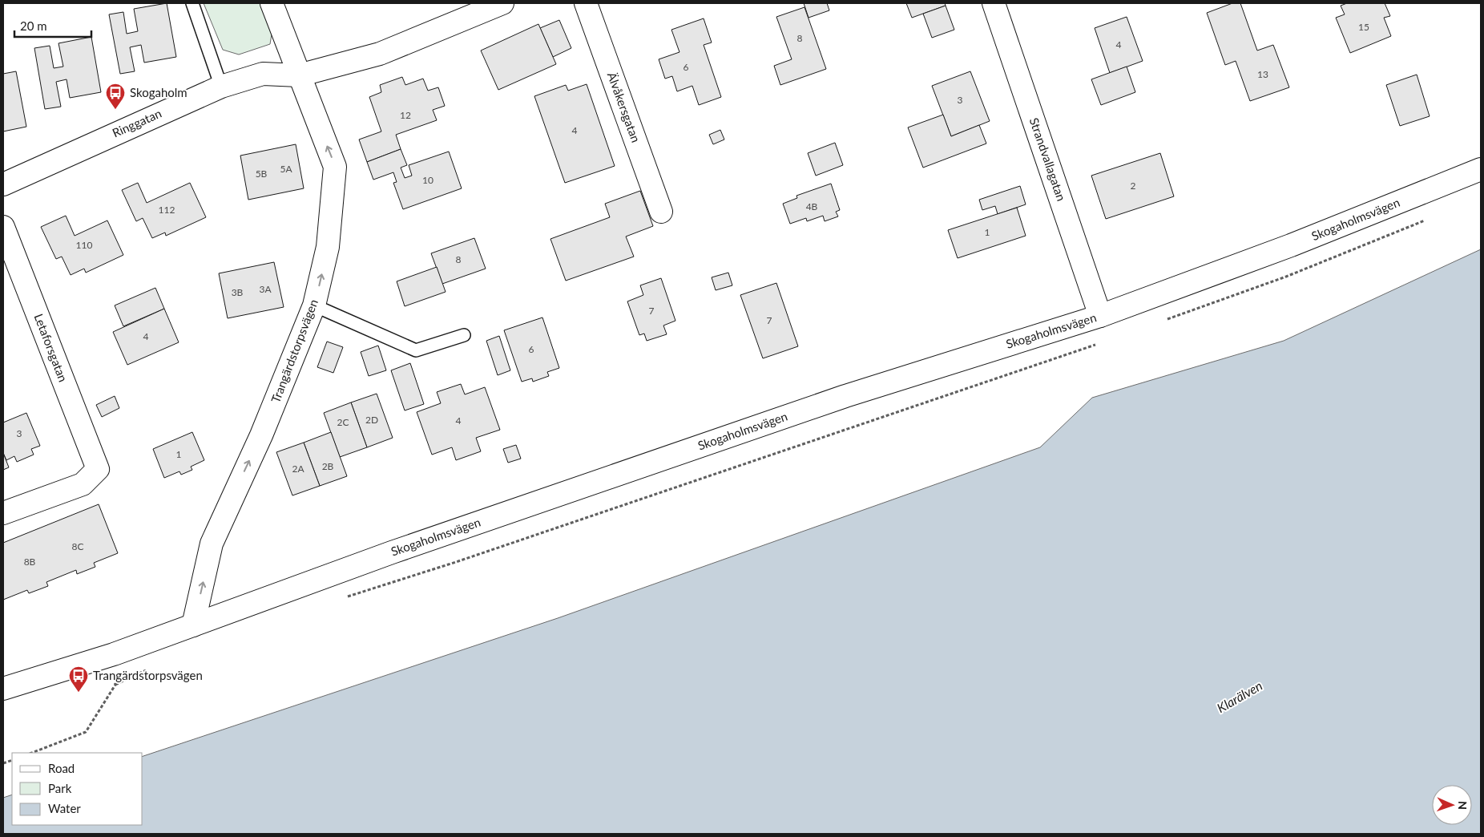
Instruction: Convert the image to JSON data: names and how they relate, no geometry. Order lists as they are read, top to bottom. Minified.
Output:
{"streets":{"street":["Älvåkersgatan","Ringgatan","Strandvallagatan","Skogaholmsvägen","Letaforsgatan","Trangärdstorpsvägen"]},"crossings":[["Ringgatan","Trangärdstorpsvägen"],["Strandvallagatan","Skogaholmsvägen"],["Skogaholmsvägen","Trangärdstorpsvägen"]],"one_way":["Trangärdstorpsvägen"],"water":["Klarälven"],"places":{"bus stop":["Skogaholm","Trangärdstorpsvägen"]},"house_numbers":["15","8","4","6","13","3","12","4","5A","5B","10","2","4B","112","1","110","8","3A","3B","7","7","4","6","2D","4","2C","3","1","2B","2A","8C","8B"],"legend":["Road","Park","Water"],"scale_bar":"20 m","north":"right"}
